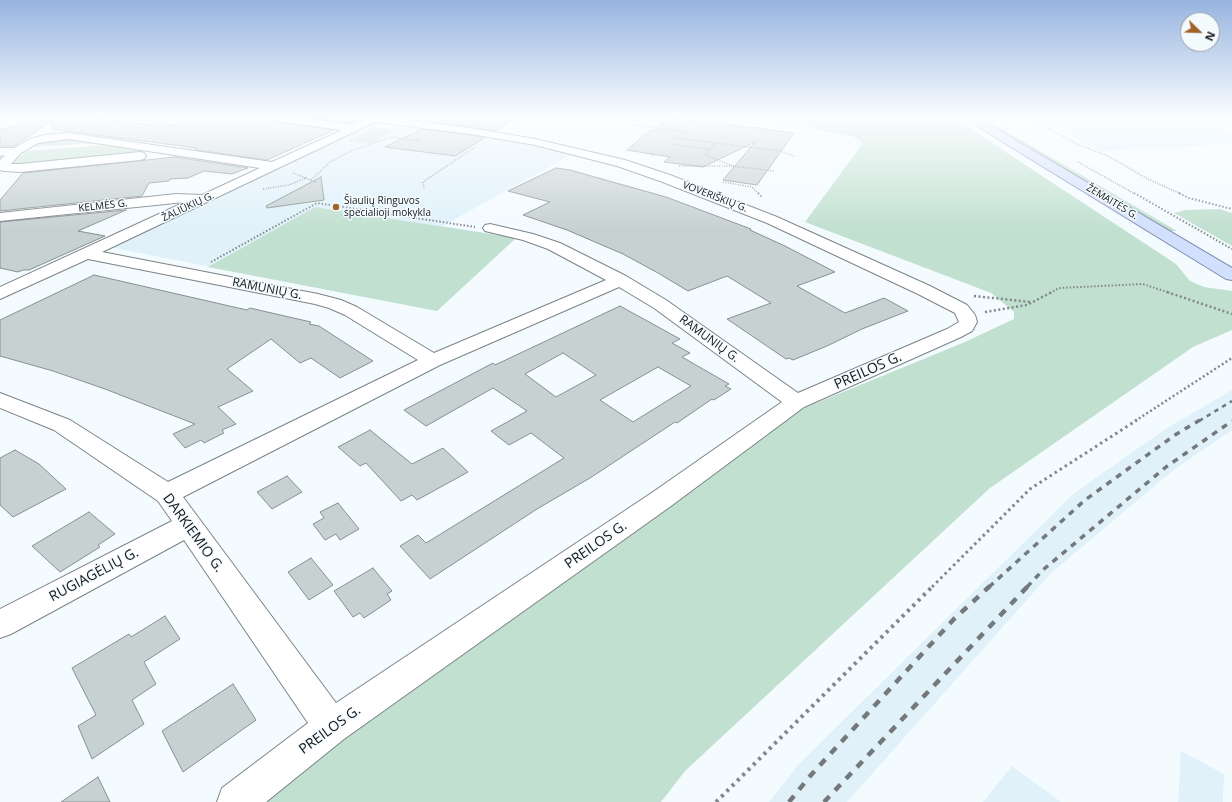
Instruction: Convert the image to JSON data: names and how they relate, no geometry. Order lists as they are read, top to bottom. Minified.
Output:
{"streets":{"main road":["ŽEMAITĖS G."],"street":["VOVERIŠKIŲ G.","KELMĖS G.","ŽALIŪKIŲ G.","RAMUNIŲ G.","PREILOS G.","DARKIEMIO G.","RUGIAGĖLIŲ G."]},"crossings":[["VOVERIŠKIŲ G.","PREILOS G."],["KELMĖS G.","ŽALIŪKIŲ G."],["ŽALIŪKIŲ G.","RAMUNIŲ G."],["RAMUNIŲ G.","PREILOS G."],["PREILOS G.","DARKIEMIO G."],["DARKIEMIO G.","RUGIAGĖLIŲ G."]],"places":["Šiaulių Ringuvos specialioji mokykla"],"north":"bottom right"}
